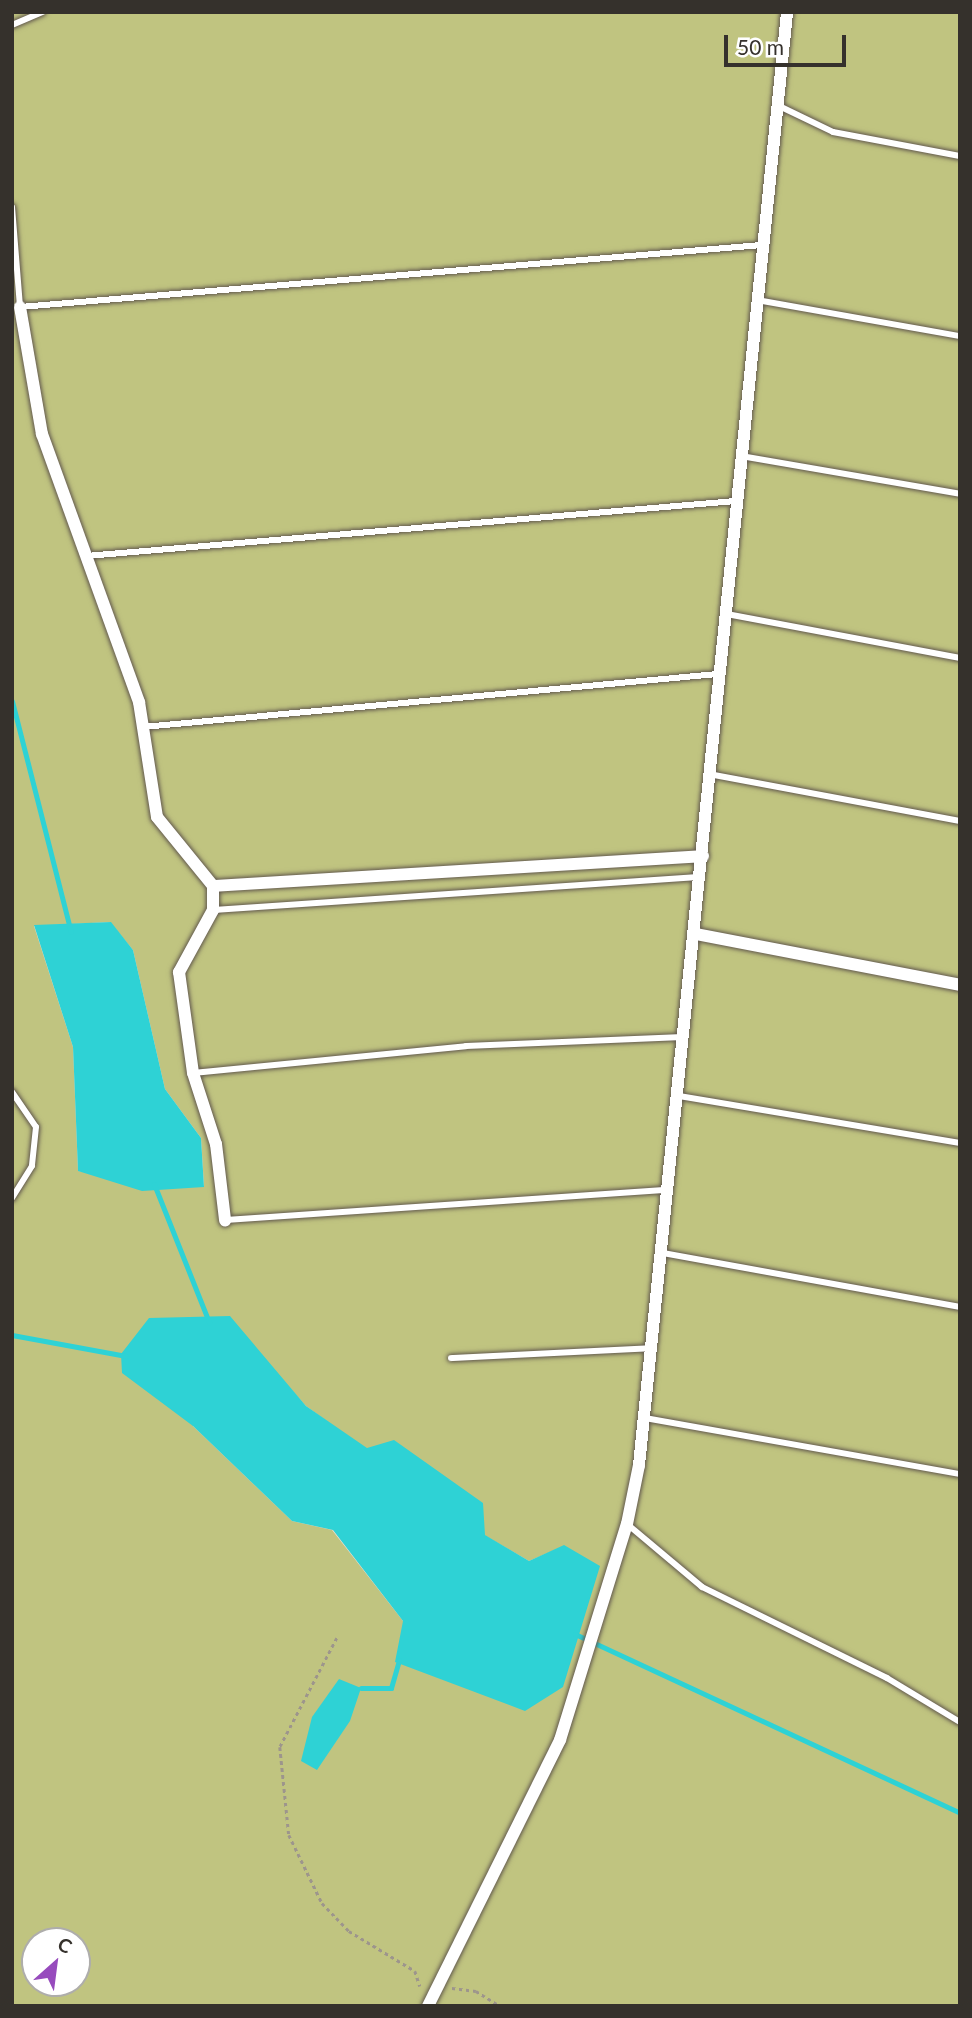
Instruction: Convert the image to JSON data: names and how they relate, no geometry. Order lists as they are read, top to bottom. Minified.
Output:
{"scale_bar":"50 m","north":"top right"}
